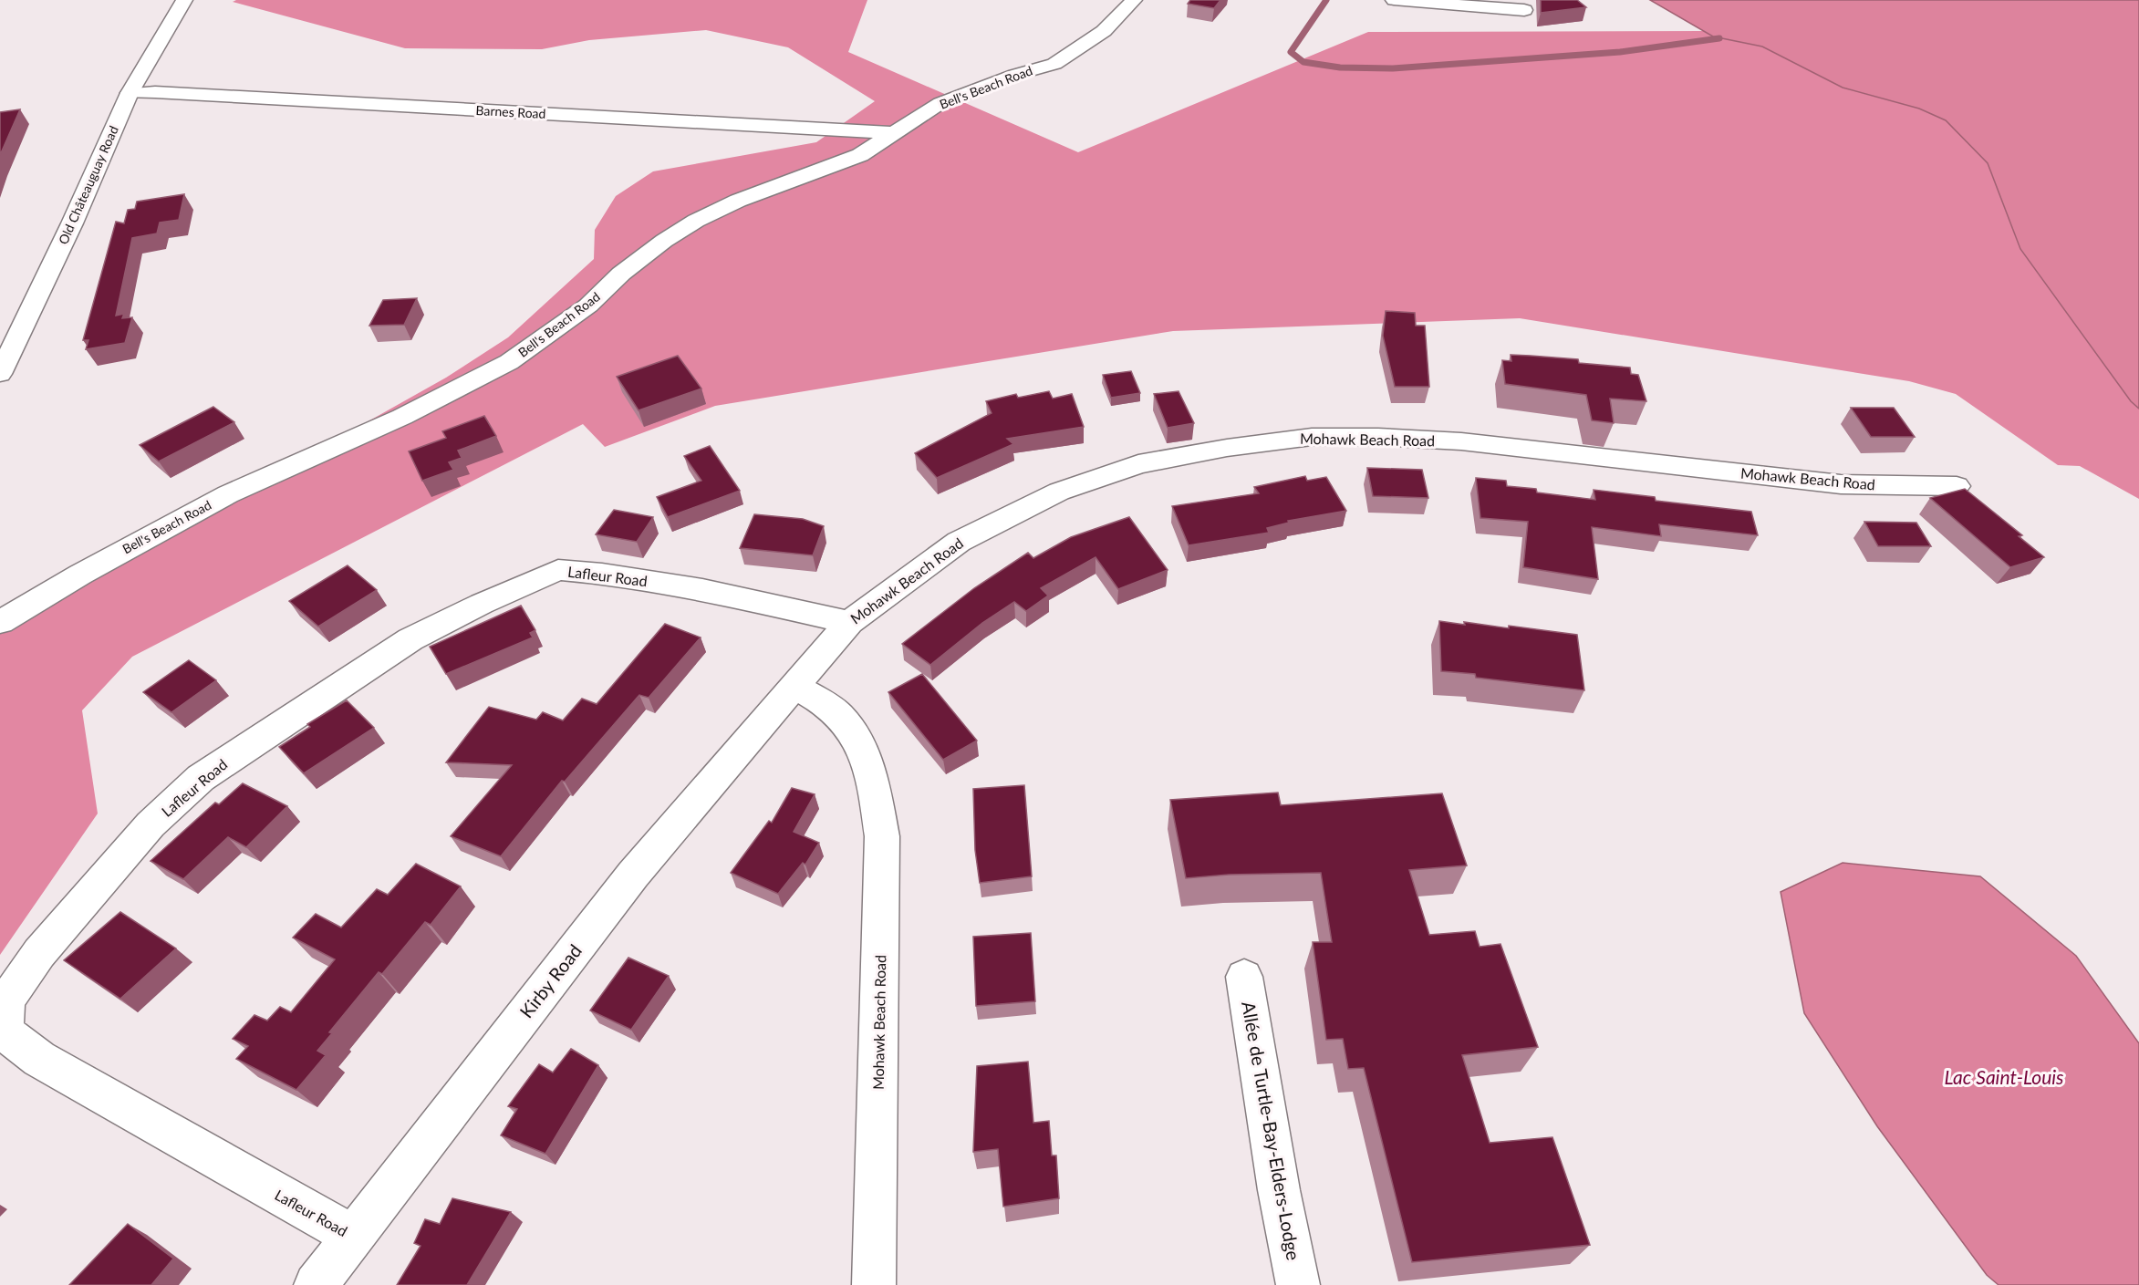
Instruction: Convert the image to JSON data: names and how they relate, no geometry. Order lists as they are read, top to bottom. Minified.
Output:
{"streets":{"street":["Bell's Beach Road","Barnes Road","Old Châteauguay Road","Mohawk Beach Road","Lafleur Road","Kirby Road","Allée de Turtle-Bay-Elders-Lodge"]},"crossings":[["Bell's Beach Road","Barnes Road"],["Barnes Road","Old Châteauguay Road"],["Mohawk Beach Road","Lafleur Road"],["Mohawk Beach Road","Kirby Road"],["Lafleur Road","Kirby Road"]],"water":["Lac Saint-Louis"]}
